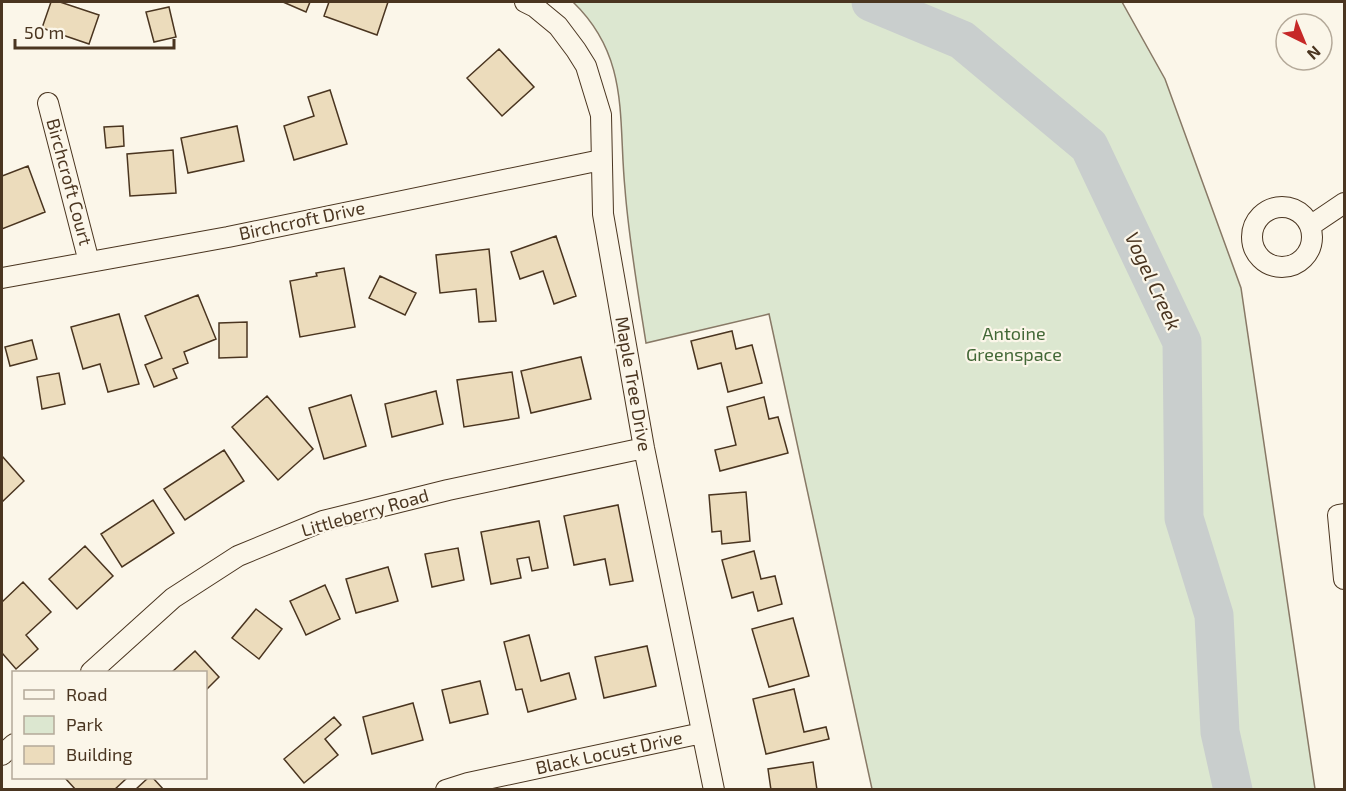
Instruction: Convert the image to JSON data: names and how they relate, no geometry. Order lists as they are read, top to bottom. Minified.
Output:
{"streets":{"street":["Birchcroft Court","Birchcroft Drive","Maple Tree Drive","Littleberry Road","Black Locust Drive"]},"crossings":[["Birchcroft Court","Birchcroft Drive"],["Birchcroft Drive","Maple Tree Drive"],["Maple Tree Drive","Littleberry Road"],["Maple Tree Drive","Black Locust Drive"]],"water":["Vogel Creek"],"parks":["Antoine Greenspace"],"legend":["Road","Park","Building"],"scale_bar":"50 m","north":"bottom right"}
